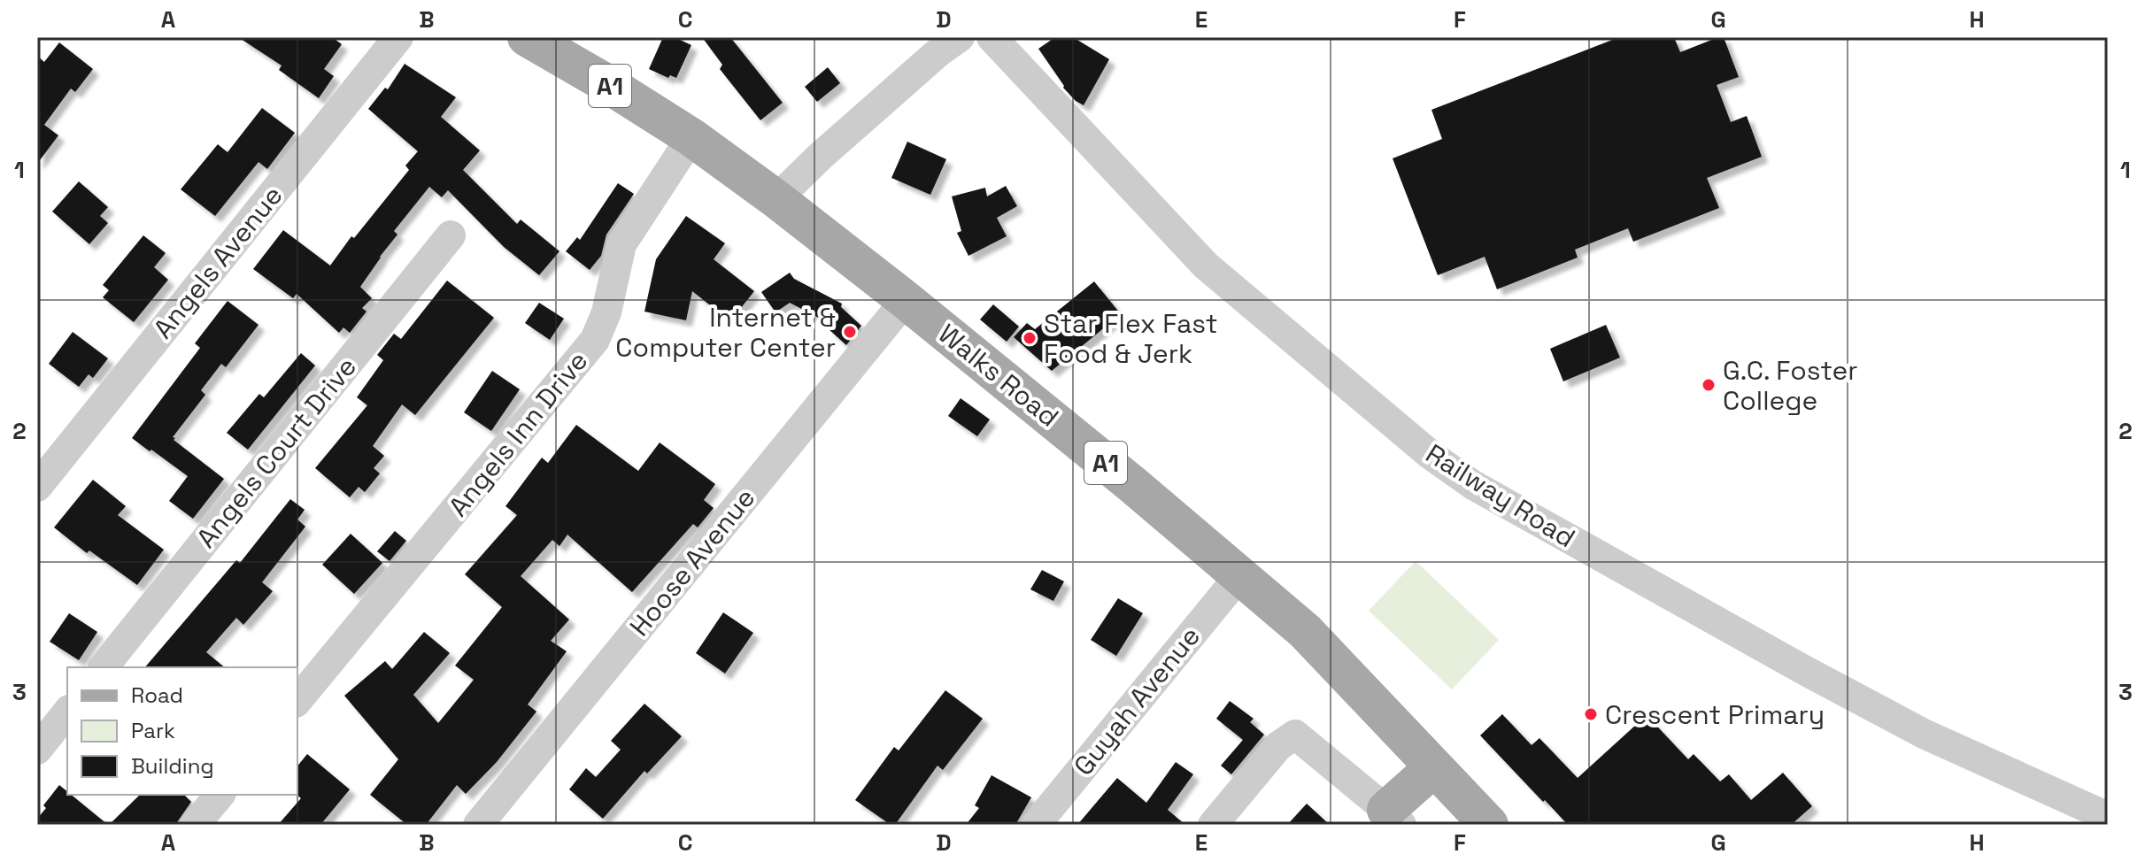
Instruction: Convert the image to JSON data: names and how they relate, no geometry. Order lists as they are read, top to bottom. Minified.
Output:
{"streets":{"main road":["A1","Walks Road"],"street":["Angels Avenue","Angels Inn Drive","Angels Court Drive","Railway Road","Hoose Avenue","Guyah Avenue"]},"crossings":[["Walks Road","Angels Inn Drive"],["Walks Road","Hoose Avenue"],["Walks Road","Guyah Avenue"]],"places":["Internet & Computer Center","Star Flex Fast Food & Jerk","G.C. Foster College","Crescent Primary"],"legend":["Road","Park","Building"],"grid":{"columns":["A","B","C","D","E","F","G","H"],"rows":["1","2","3"]}}
